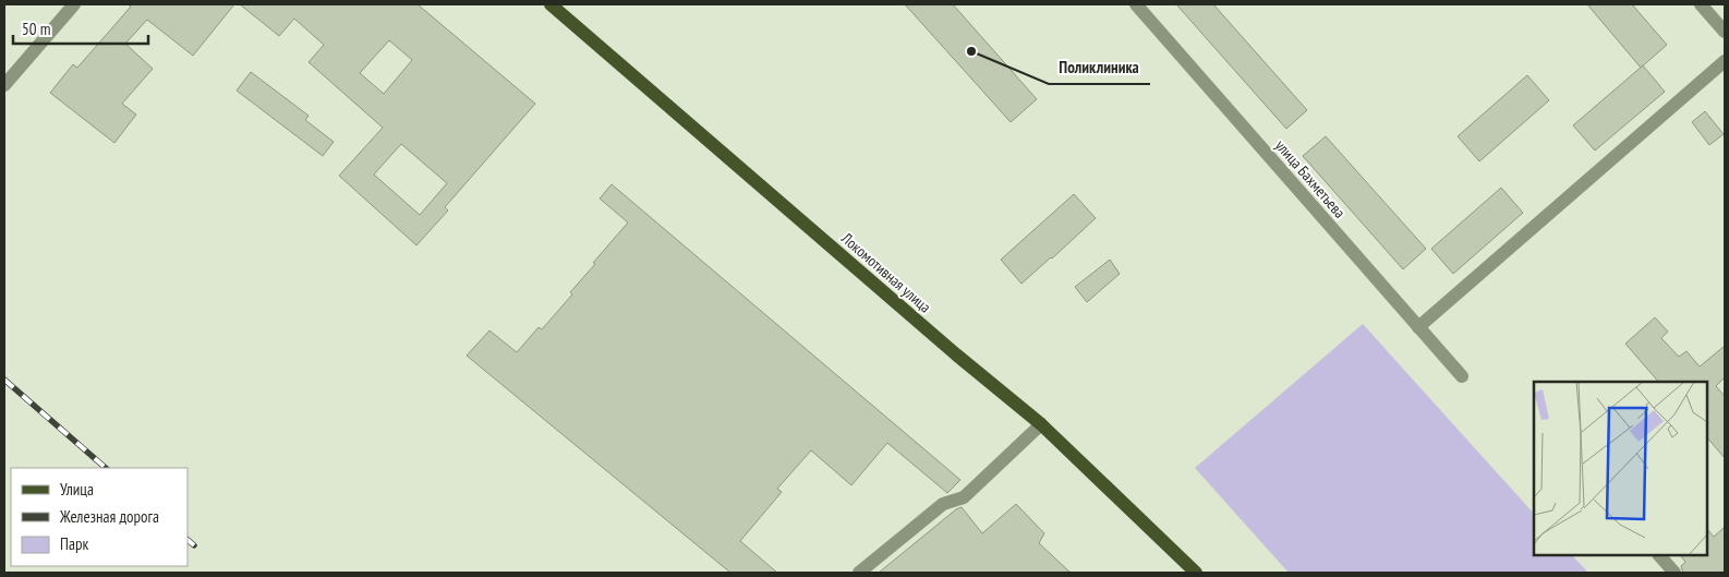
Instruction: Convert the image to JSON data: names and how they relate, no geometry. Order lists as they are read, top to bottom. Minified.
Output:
{"streets":{"main road":["Локомотивная улица"],"street":["улица Бахметьева"]},"places":["Поликлиника"],"legend":["Улица","Железная дорога","Парк"],"scale_bar":"50 m"}
